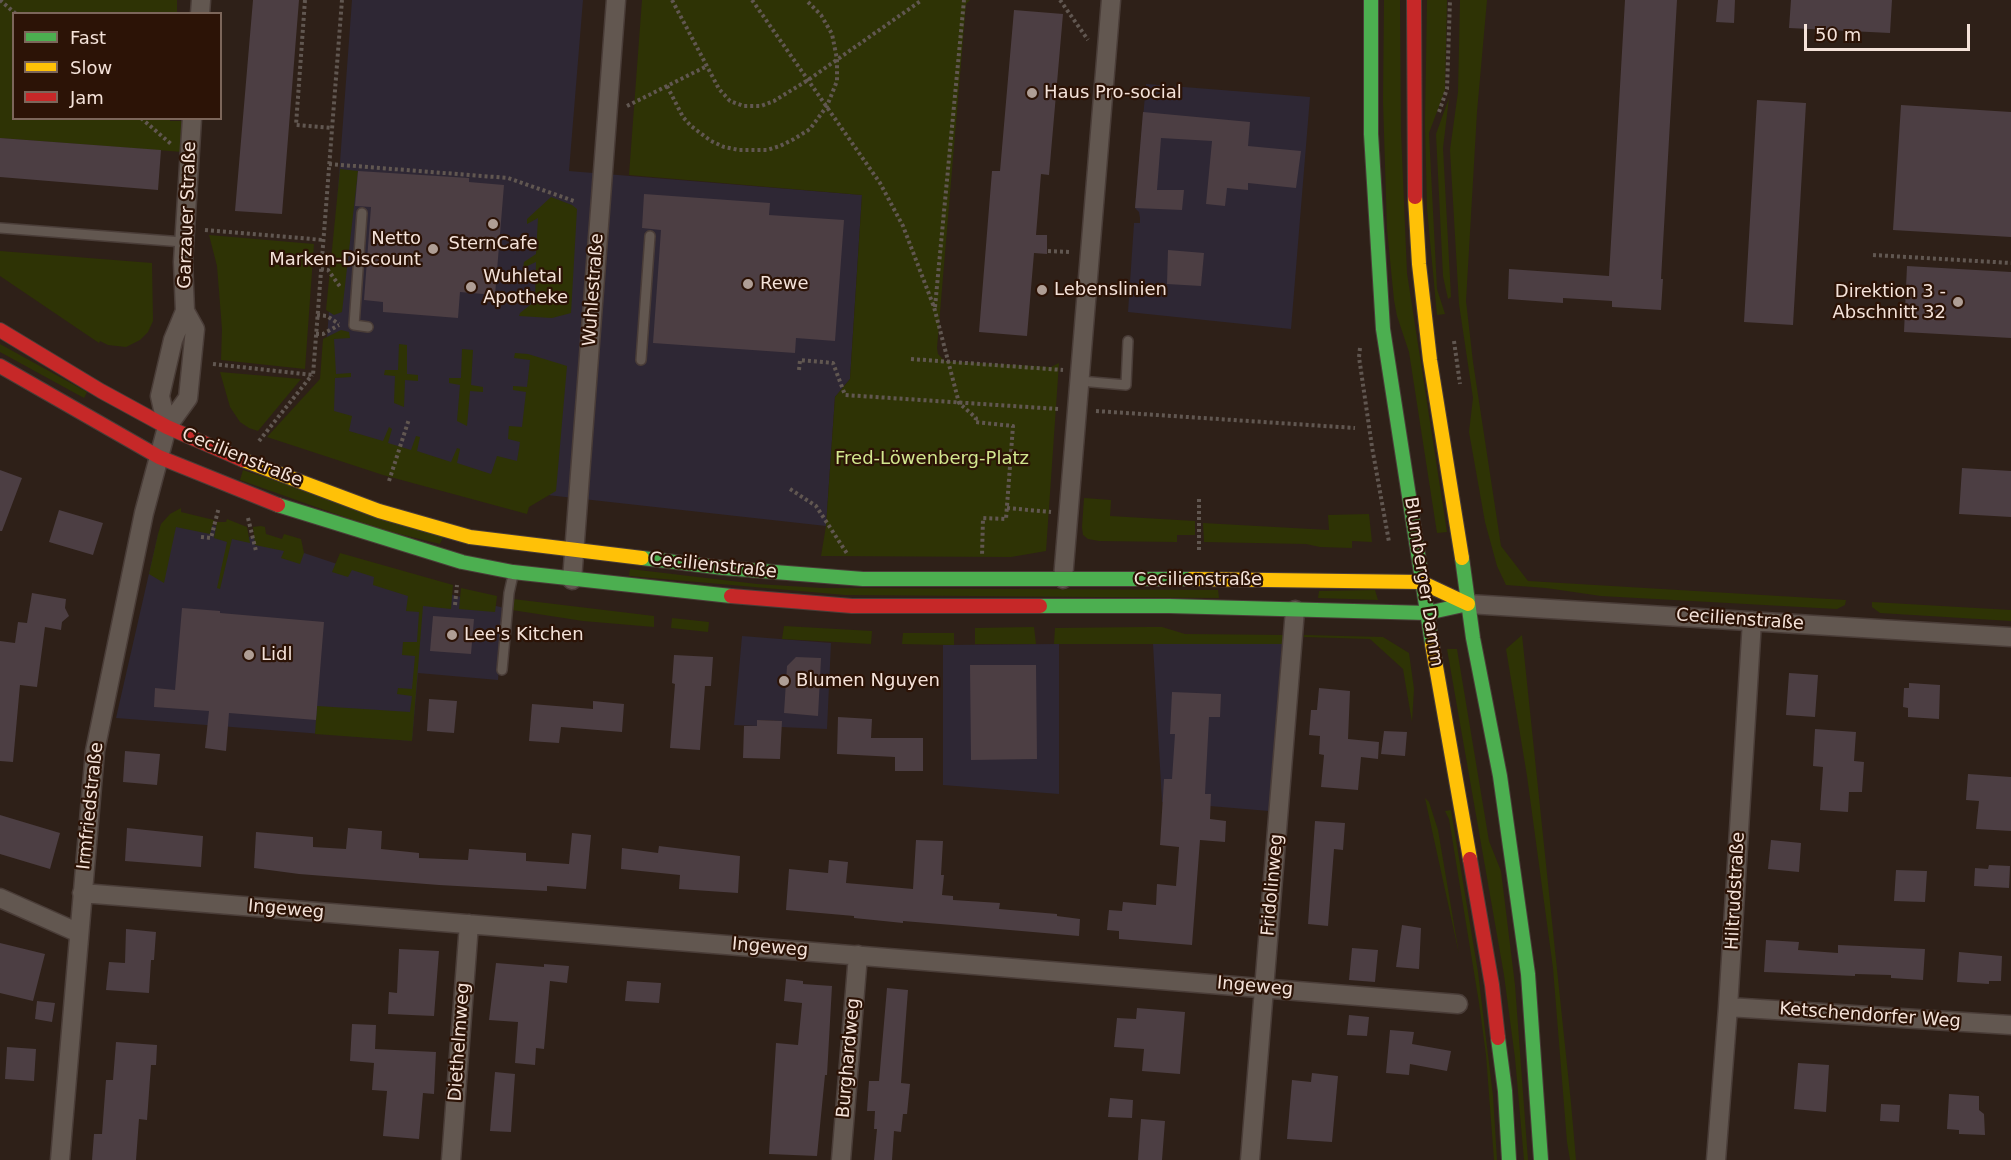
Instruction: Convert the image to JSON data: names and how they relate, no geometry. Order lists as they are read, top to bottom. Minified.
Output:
{"streets":{"street":["Garzauer Straße","Wuhlestraße","Cecilienstraße","Blumberger Damm","Irmfriedstraße","Fridolinweg","Hiltrudstraße","Ingeweg","Ketschendorfer Weg","Diethelmweg","Burghardweg"]},"crossings":[["Garzauer Straße","Cecilienstraße"],["Garzauer Straße","Irmfriedstraße"],["Wuhlestraße","Cecilienstraße"],["Cecilienstraße","Blumberger Damm"],["Cecilienstraße","Irmfriedstraße"],["Cecilienstraße","Fridolinweg"],["Cecilienstraße","Hiltrudstraße"],["Irmfriedstraße","Ingeweg"],["Fridolinweg","Ingeweg"],["Hiltrudstraße","Ketschendorfer Weg"],["Ingeweg","Diethelmweg"],["Ingeweg","Burghardweg"]],"parks":["Fred-Löwenberg-Platz"],"places":["Haus Pro-social","SternCafe","Netto Marken-Discount","Rewe","Wuhletal Apotheke","Lebenslinien","Direktion 3 - Abschnitt 32","Lee's Kitchen","Lidl","Blumen Nguyen"],"legend":["Fast","Slow","Jam"],"scale_bar":"50 m"}
